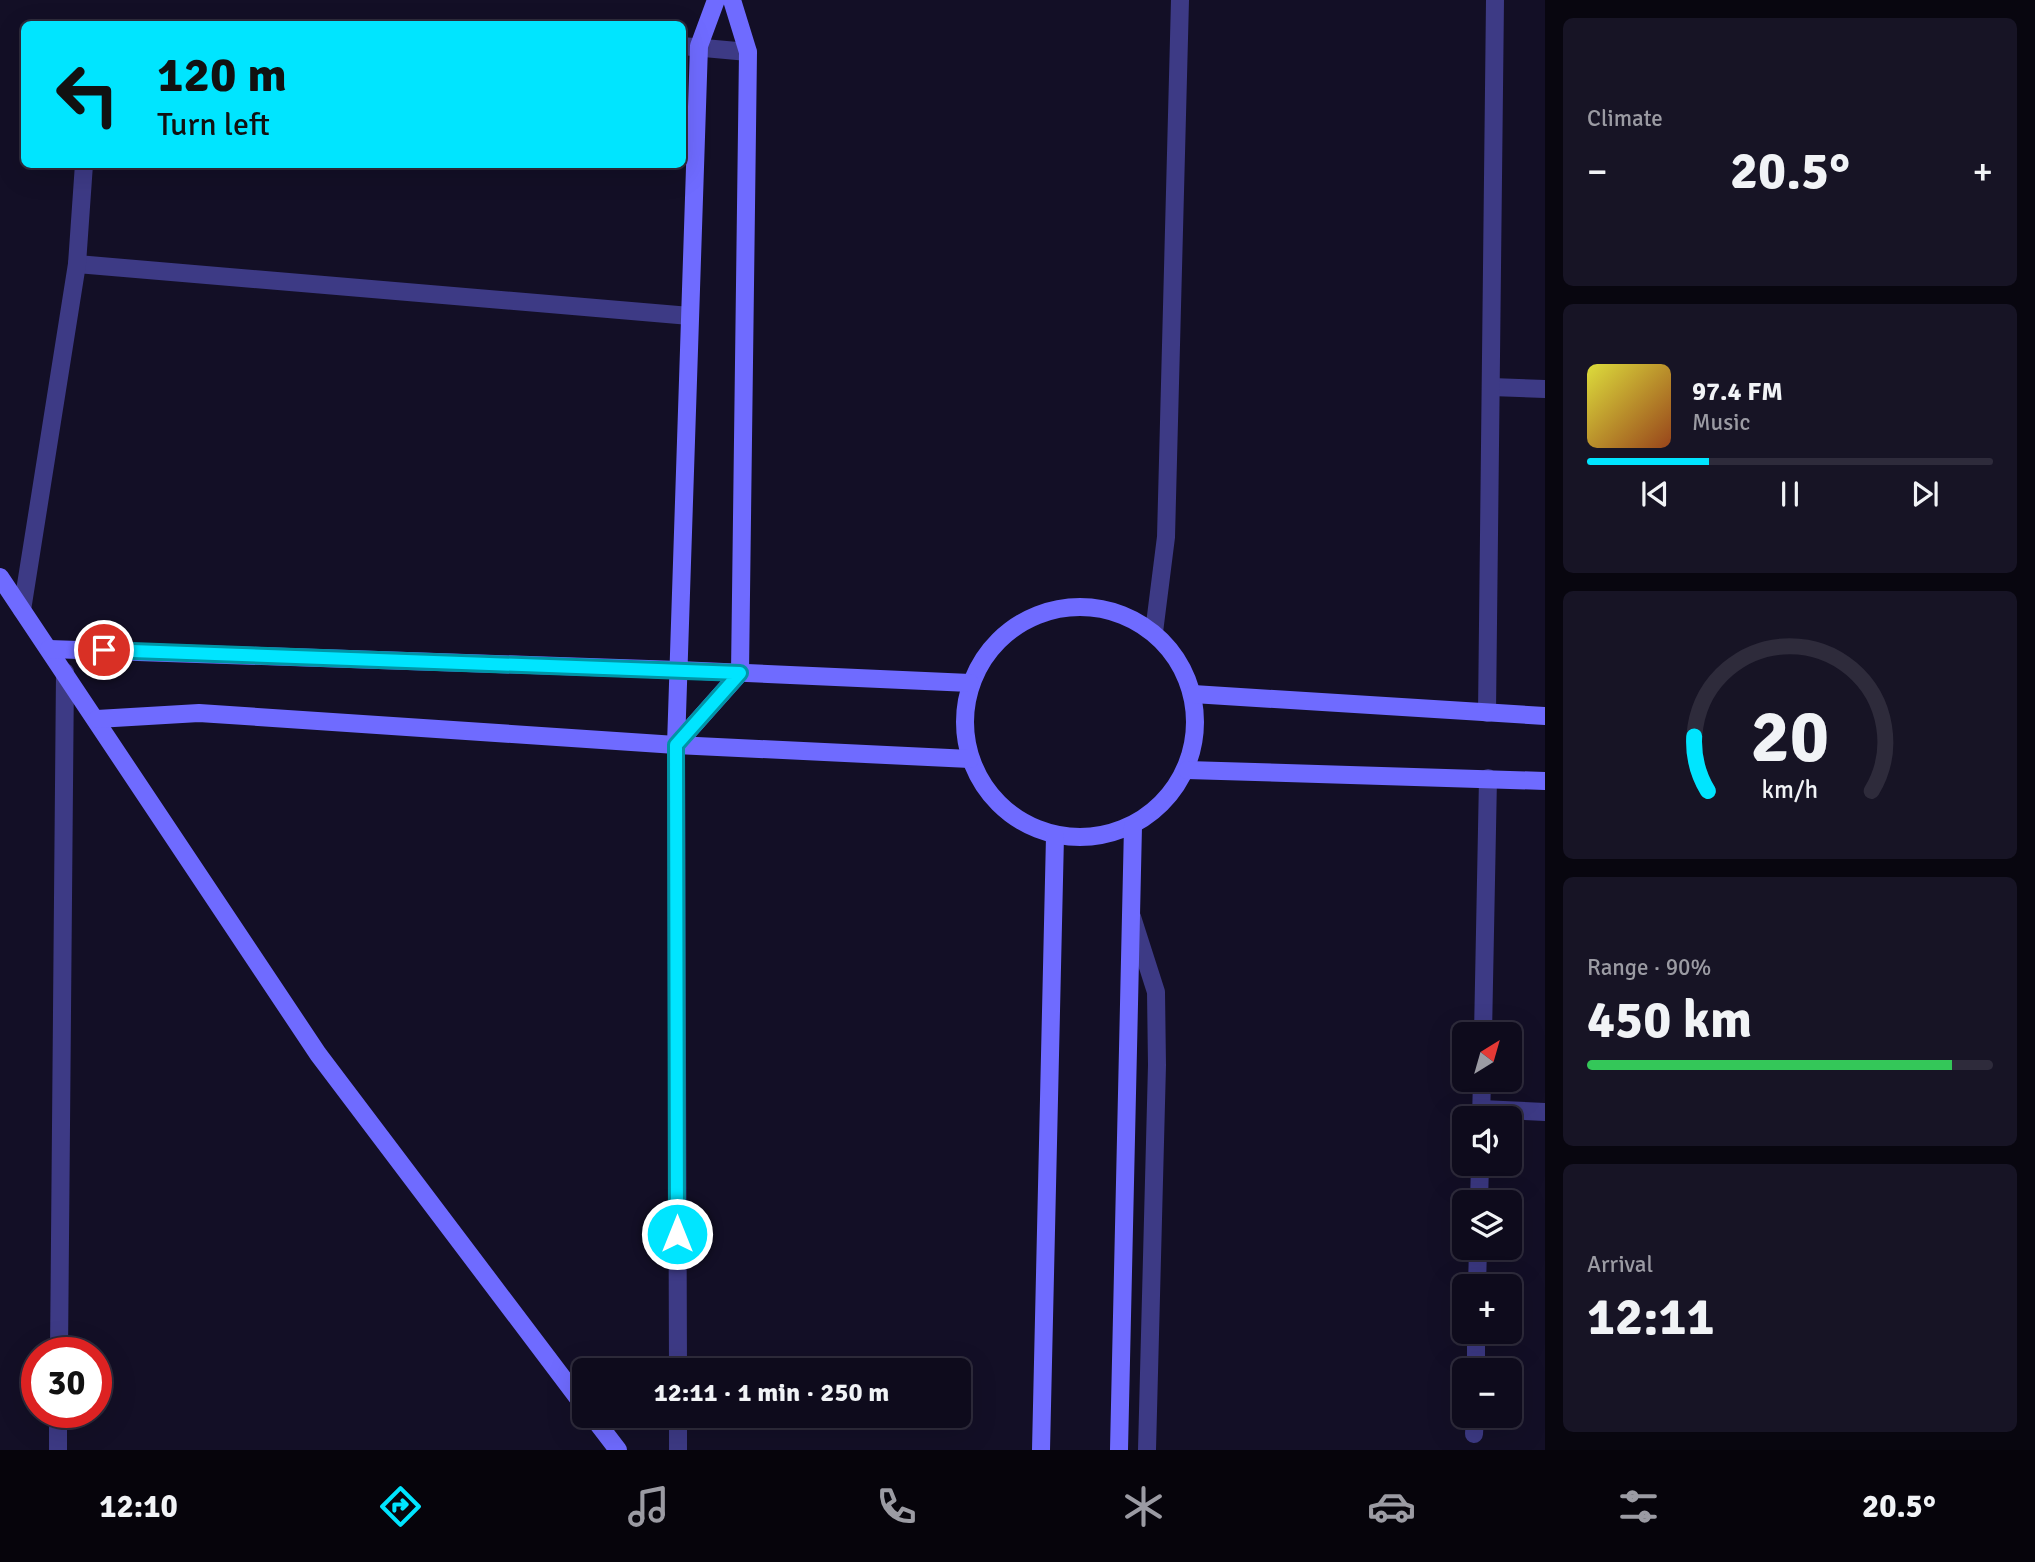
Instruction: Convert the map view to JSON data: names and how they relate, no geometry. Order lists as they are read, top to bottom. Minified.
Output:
{"north":"top right","page":{"tile":["Climate",["Range · 90%","450 km"],["Arrival","12:11"]],"turn":["120 m","Turn left"],"heat":["−","20.5°","+"],"song":["97.4 FM","Music"],"map_buttons":["+","−"],"limit":"30","trip":"12:11 · 1 min · 250 m","tabs":["12:10","20.5°"],"gauge":["20","km/h"]}}
